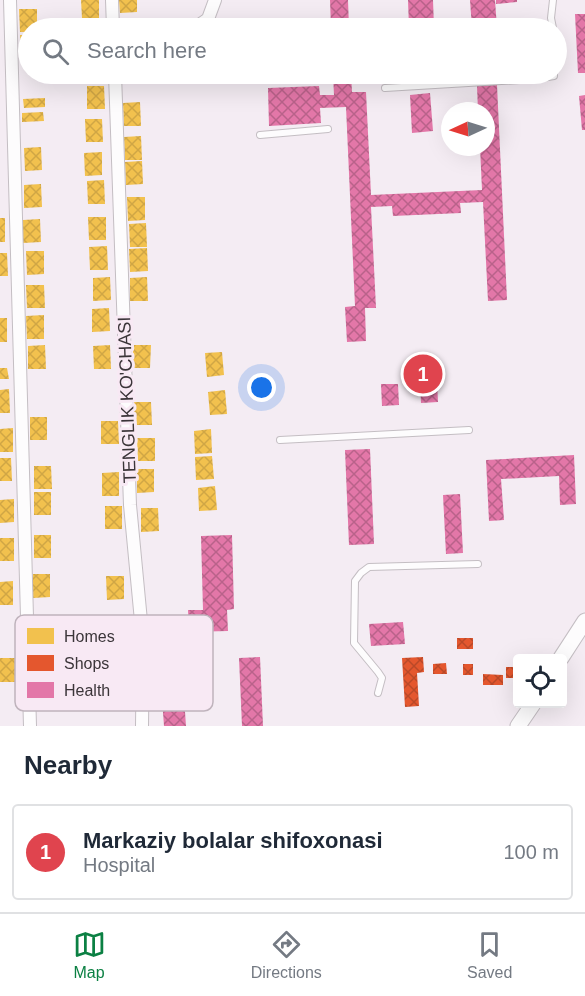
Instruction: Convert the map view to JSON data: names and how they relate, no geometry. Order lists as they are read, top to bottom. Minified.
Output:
{"streets":{"street":["TENGLIK KO'CHASI"]},"legend":["Homes","Shops","Health"],"north":"left","page":{"search":"Search here","pins":"1","heading":"Nearby","list":[{"mark":"1","name":"Markaziy bolalar shifoxonasi","note":"Hospital","value":"100 m"}],"nav":["Map","Directions","Saved"]}}
